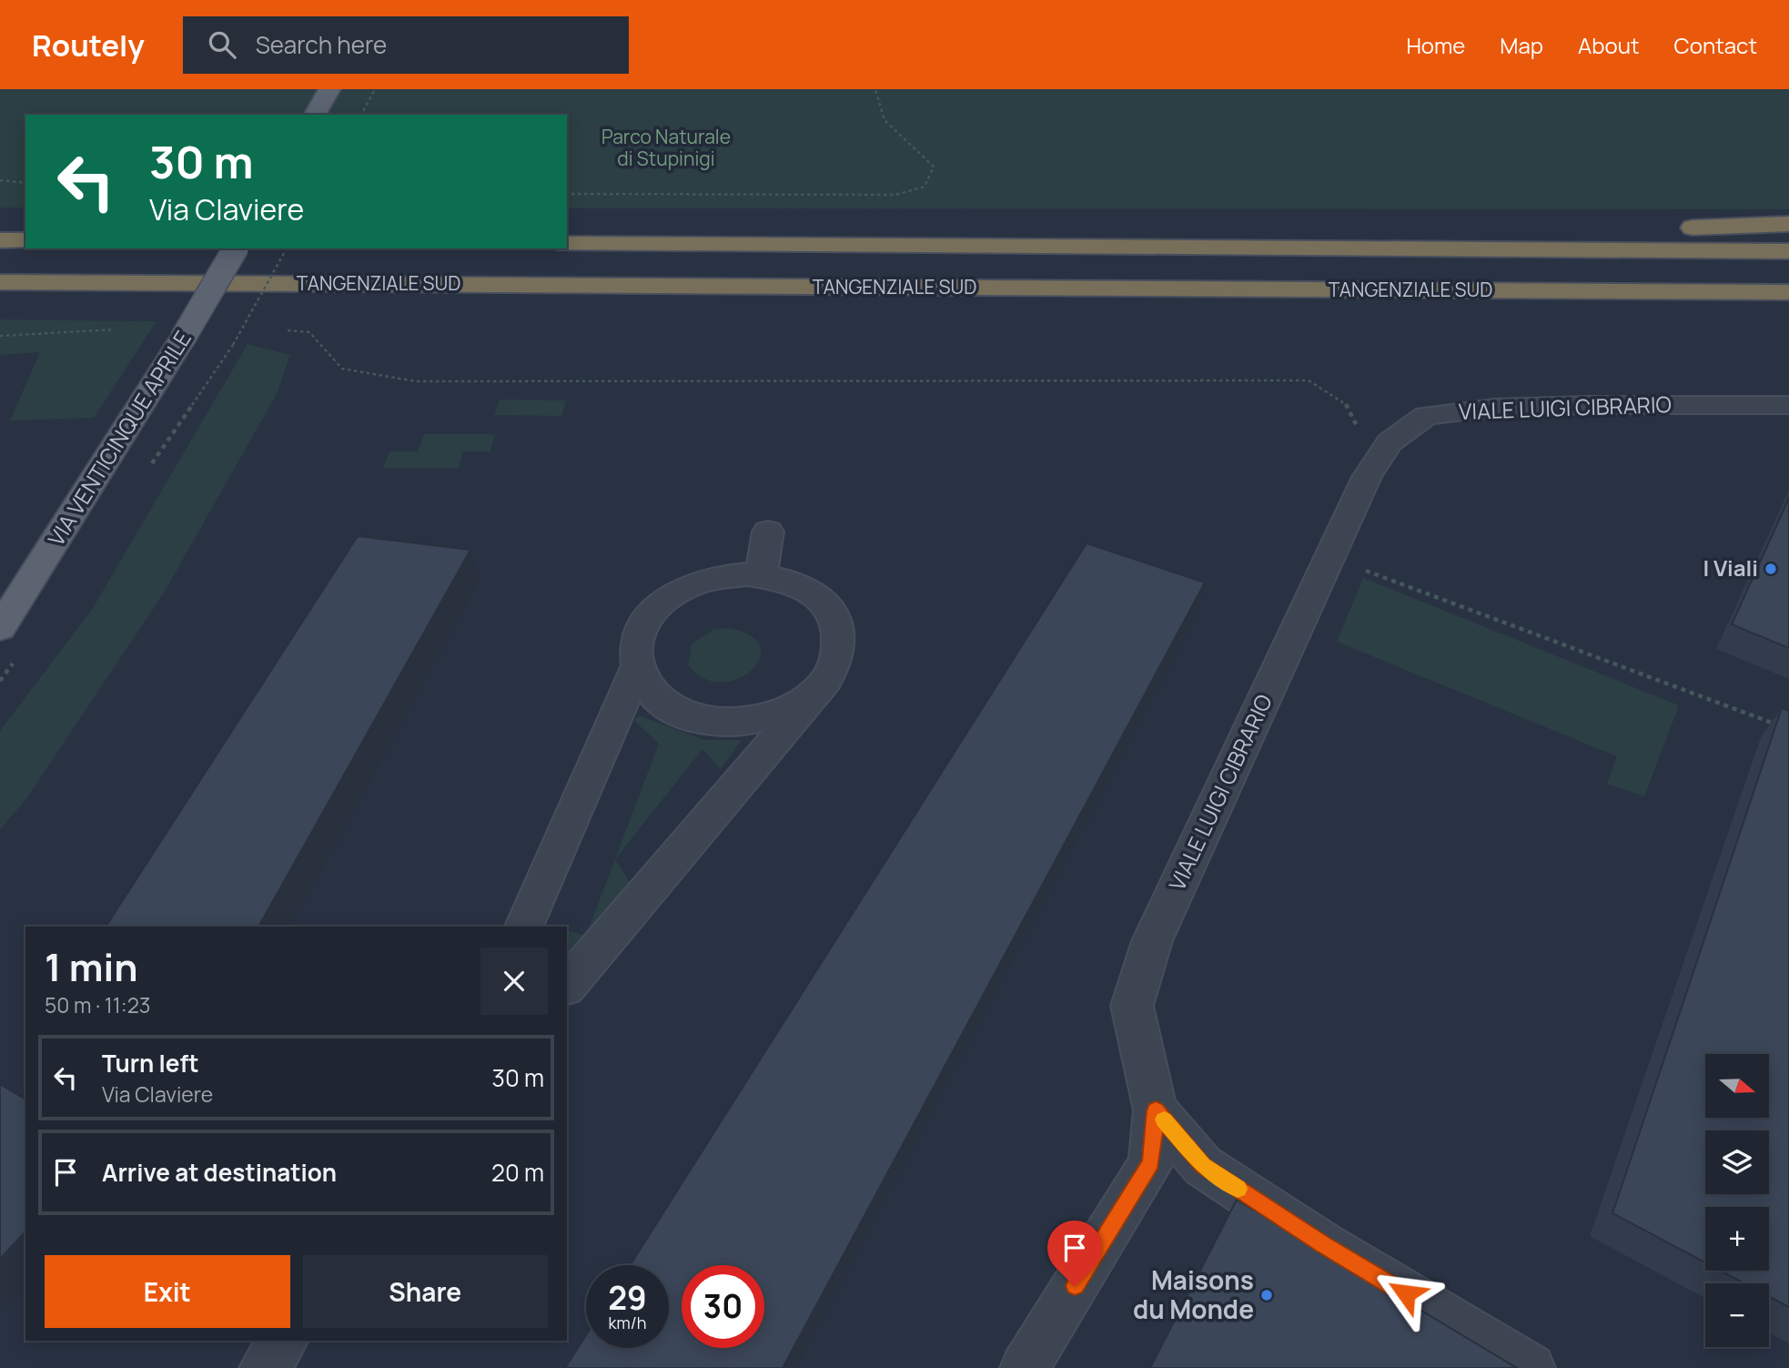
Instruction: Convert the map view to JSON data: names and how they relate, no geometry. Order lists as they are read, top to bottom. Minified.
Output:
{"streets":{"highway":["TANGENZIALE SUD"],"main road":["VIA VENTICINQUE APRILE"],"street":["VIALE LUIGI CIBRARIO"]},"parks":["Parco Naturale di Stupinigi"],"places":["I Viali","Maisons du Monde"],"north":"right","page":{"header":"Routely","search":"Search here","nav":["Home","Map","About","Contact"],"turn":["30 m","Via Claviere"],"heading":["1 min","50 m · 11:23"],"list":[{"name":"Turn left","note":"Via Claviere","value":"30 m"},{"name":"Arrive at destination","value":"20 m"}],"map_buttons":["+","−"],"buttons":["Exit","Share"],"speed":"29 km/h","limit":"30"}}
